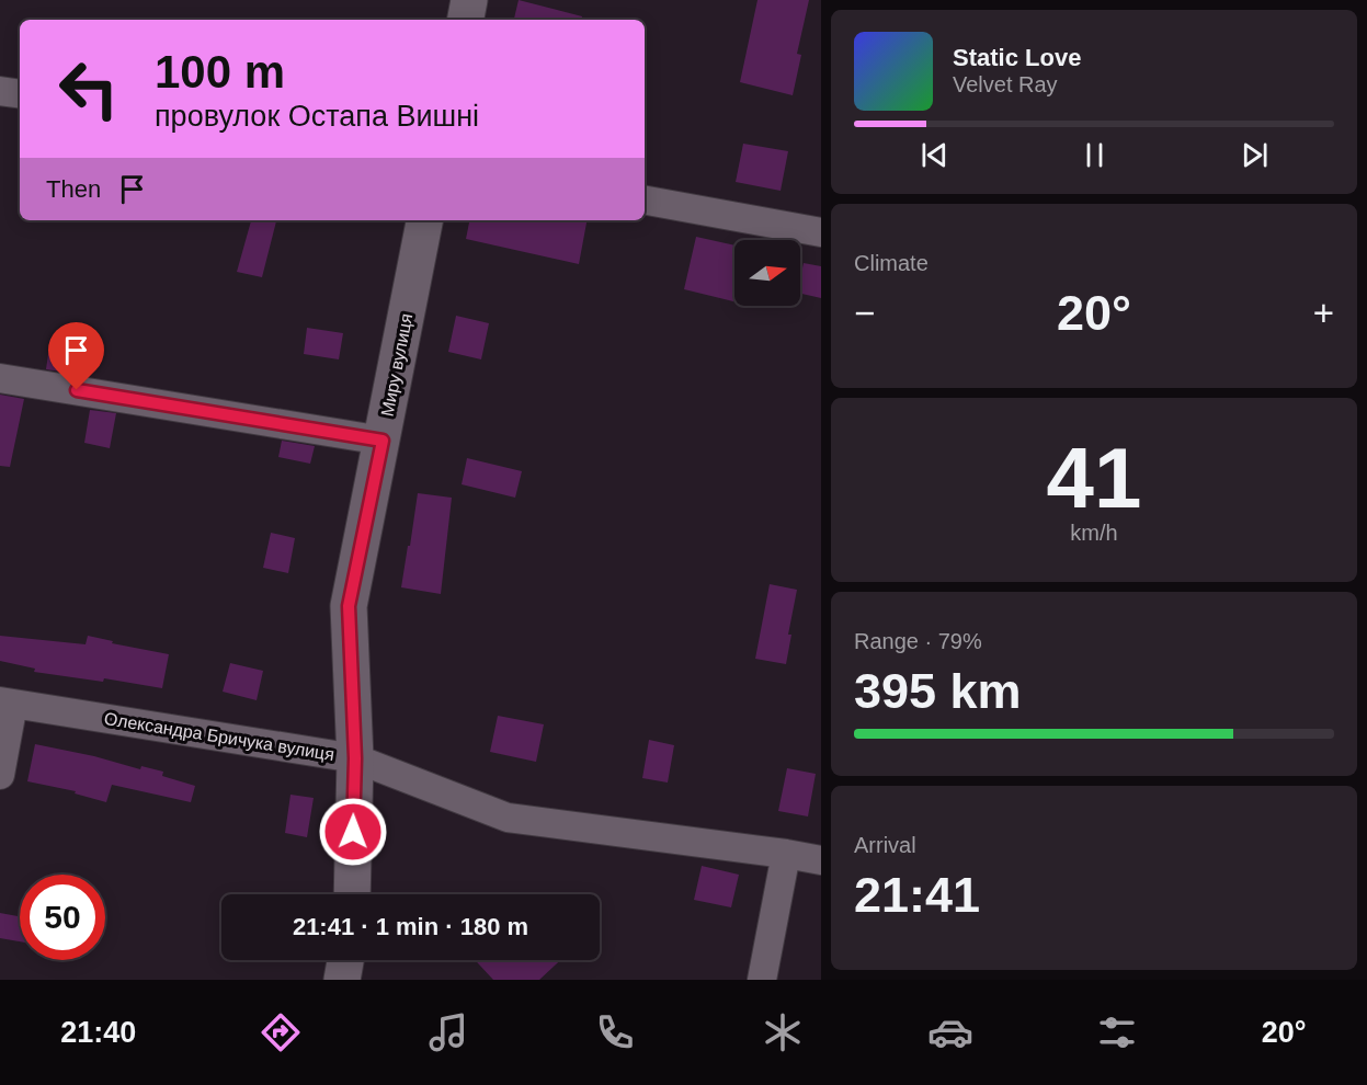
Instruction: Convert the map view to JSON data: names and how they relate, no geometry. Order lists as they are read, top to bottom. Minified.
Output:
{"streets":{"main road":["Миру вулиця"],"street":["Олександра Бричука вулиця"]},"crossings":[["Миру вулиця","Олександра Бричука вулиця"]],"north":"right","page":{"turn":["100 m","провулок Остапа Вишні"],"song":["Static Love","Velvet Ray"],"then":"Then","tile":["Climate",["41","km/h"],["Range · 79%","395 km"],["Arrival","21:41"]],"heat":["−","20°","+"],"limit":"50","trip":"21:41 · 1 min · 180 m","tabs":["21:40","20°"]}}
